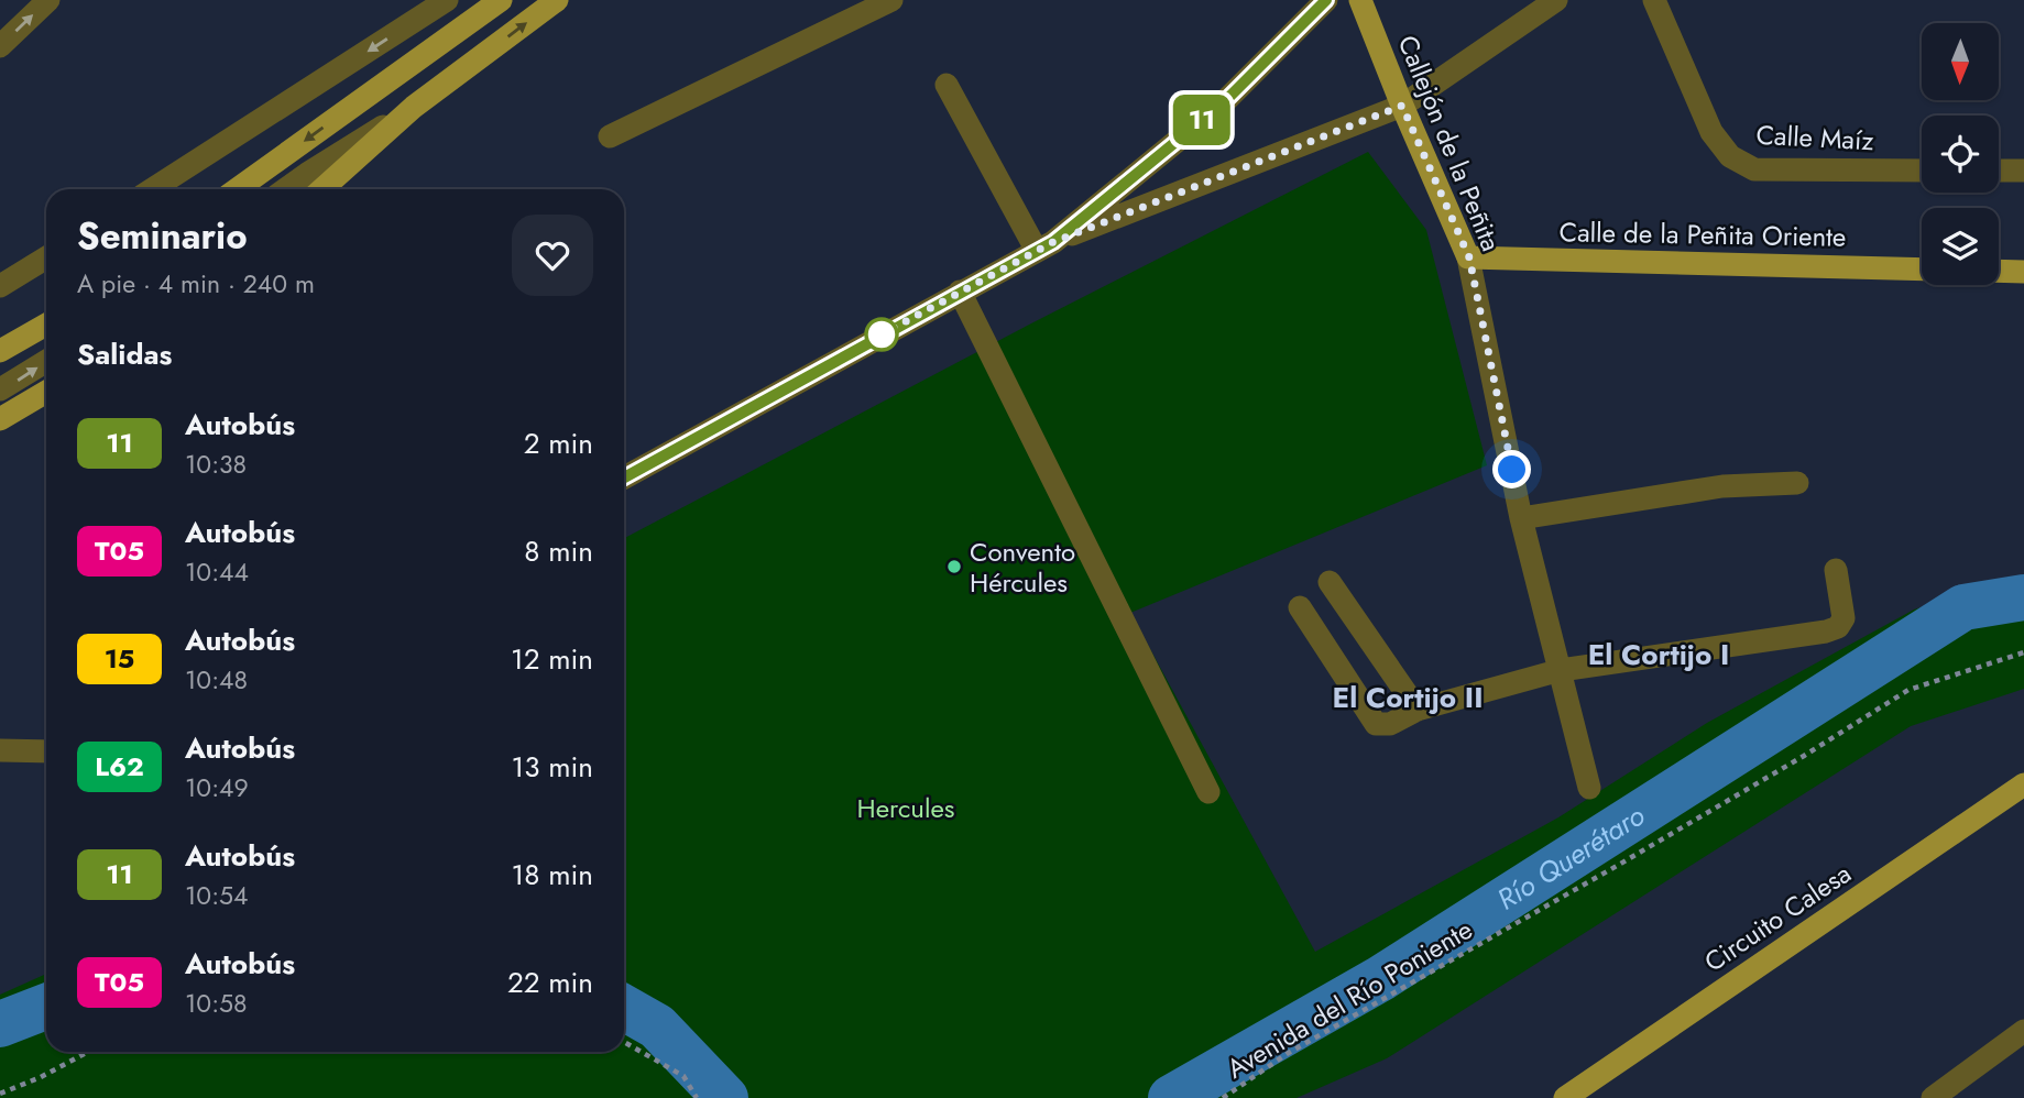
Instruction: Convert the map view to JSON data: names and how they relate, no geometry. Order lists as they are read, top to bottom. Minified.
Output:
{"streets":{"main road":["Callejón de la Peñita","Calle de la Peñita Oriente","Circuito Calesa"],"street":["Calle Maíz"],"path":["Avenida del Río Poniente"]},"crossings":[["Callejón de la Peñita","Calle de la Peñita Oriente"]],"districts":["El Cortijo I","El Cortijo II"],"water":["Río Querétaro"],"parks":["Hercules"],"places":["Convento Hércules"],"lines":["bus line 11"],"north":"bottom","page":{"on_map":"11","heading":[["Seminario","A pie · 4 min · 240 m"],"Salidas"],"list":[{"mark":"11","name":"Autobús","note":"10:38","value":"2 min"},{"mark":"T05","name":"Autobús","note":"10:44","value":"8 min"},{"mark":"15","name":"Autobús","note":"10:48","value":"12 min"},{"mark":"L62","name":"Autobús","note":"10:49","value":"13 min"},{"mark":"11","name":"Autobús","note":"10:54","value":"18 min"},{"mark":"T05","name":"Autobús","note":"10:58","value":"22 min"}]}}
